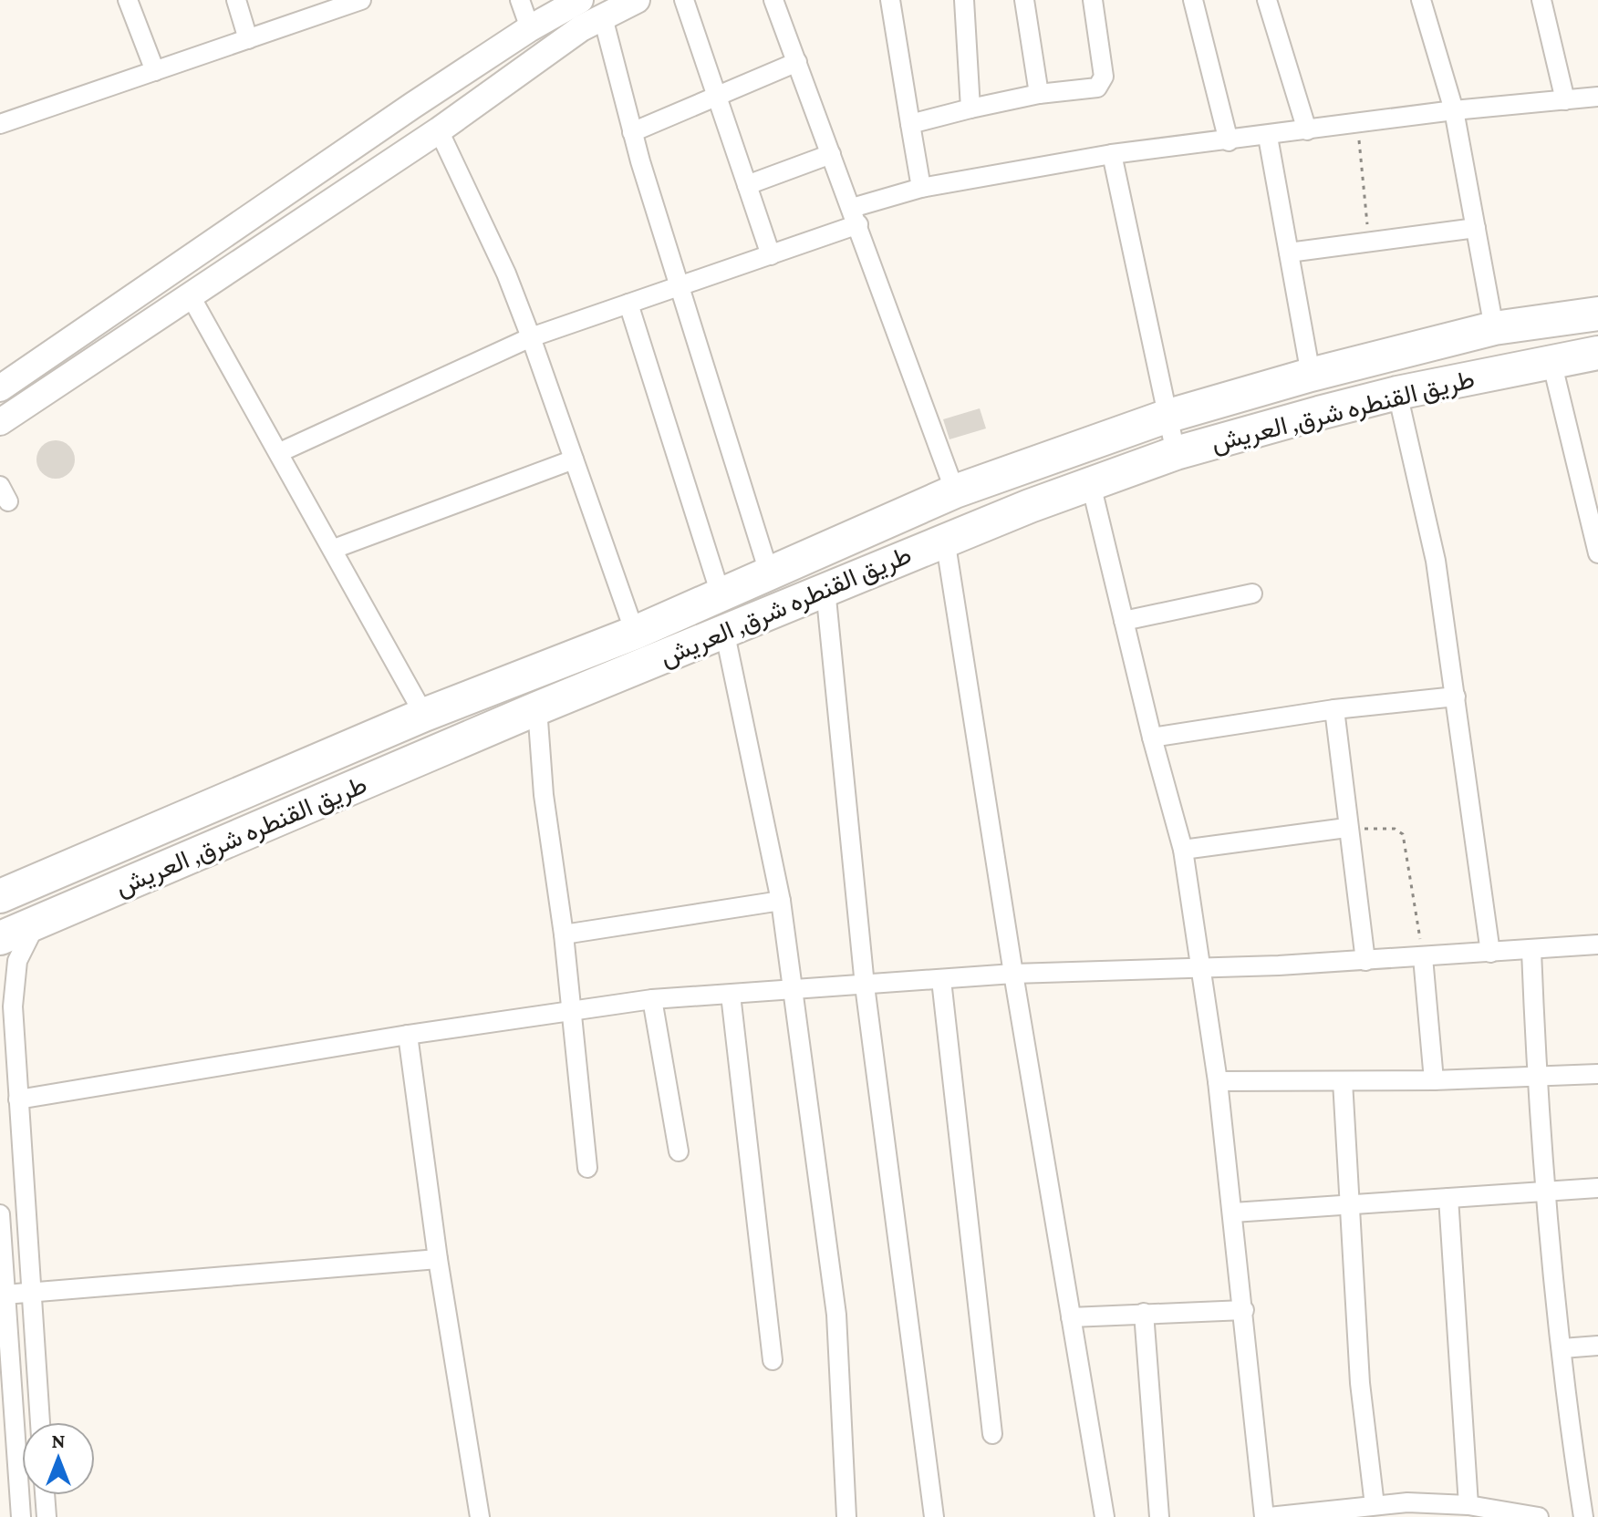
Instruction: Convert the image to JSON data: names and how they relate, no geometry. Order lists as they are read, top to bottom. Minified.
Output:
{"streets":{"highway":["طريق القنطره شرق, العريش"]},"north":"top"}
